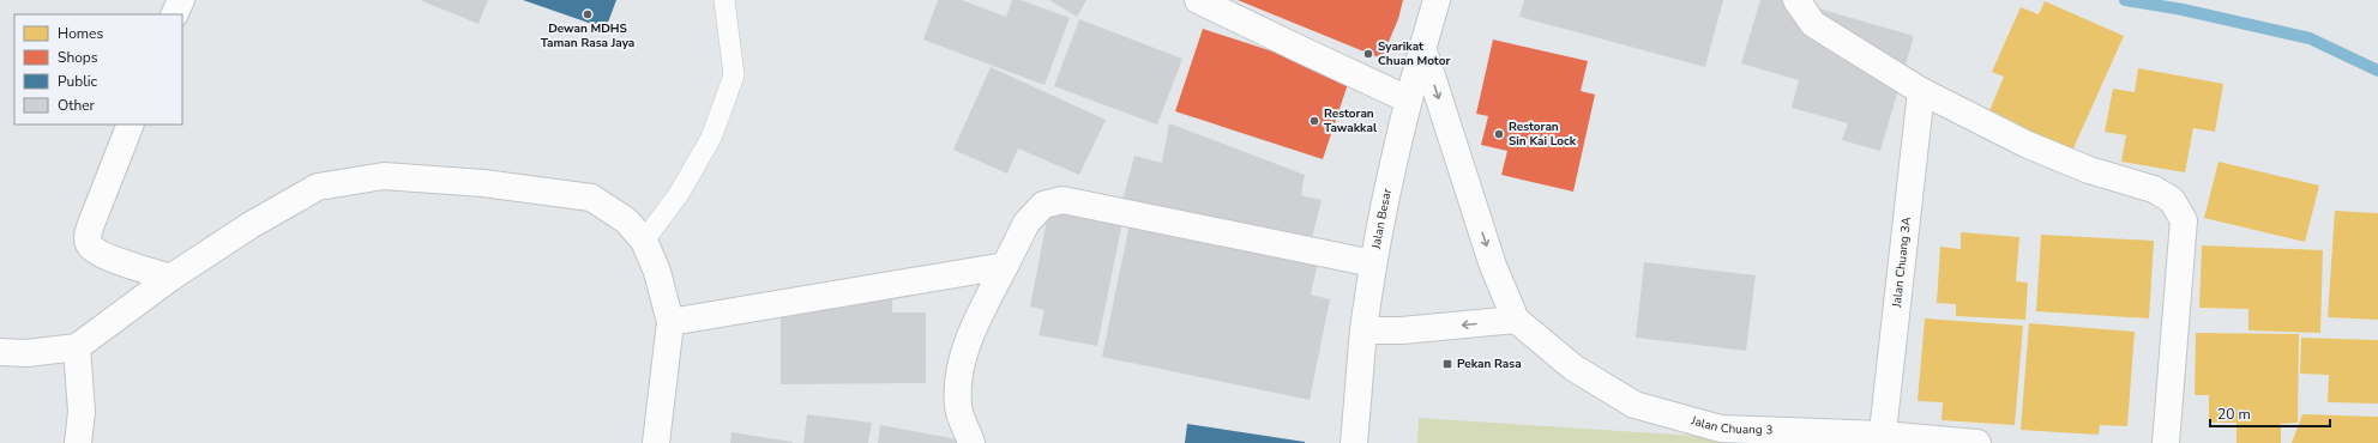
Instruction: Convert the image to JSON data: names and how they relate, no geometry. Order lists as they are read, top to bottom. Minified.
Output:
{"streets":{"street":["Jalan Besar","Jalan Chuang 3A","Jalan Chuang 3"]},"crossings":[["Jalan Chuang 3A","Jalan Chuang 3"]],"places":{"other":["Dewan MDHS Taman Rasa Jaya","Syarikat Chuan Motor","Restoran Tawakkal","Restoran Sin Kai Lock"],"transit":["Pekan Rasa"]},"legend":["Homes","Shops","Public","Other"],"scale_bar":"20 m"}
